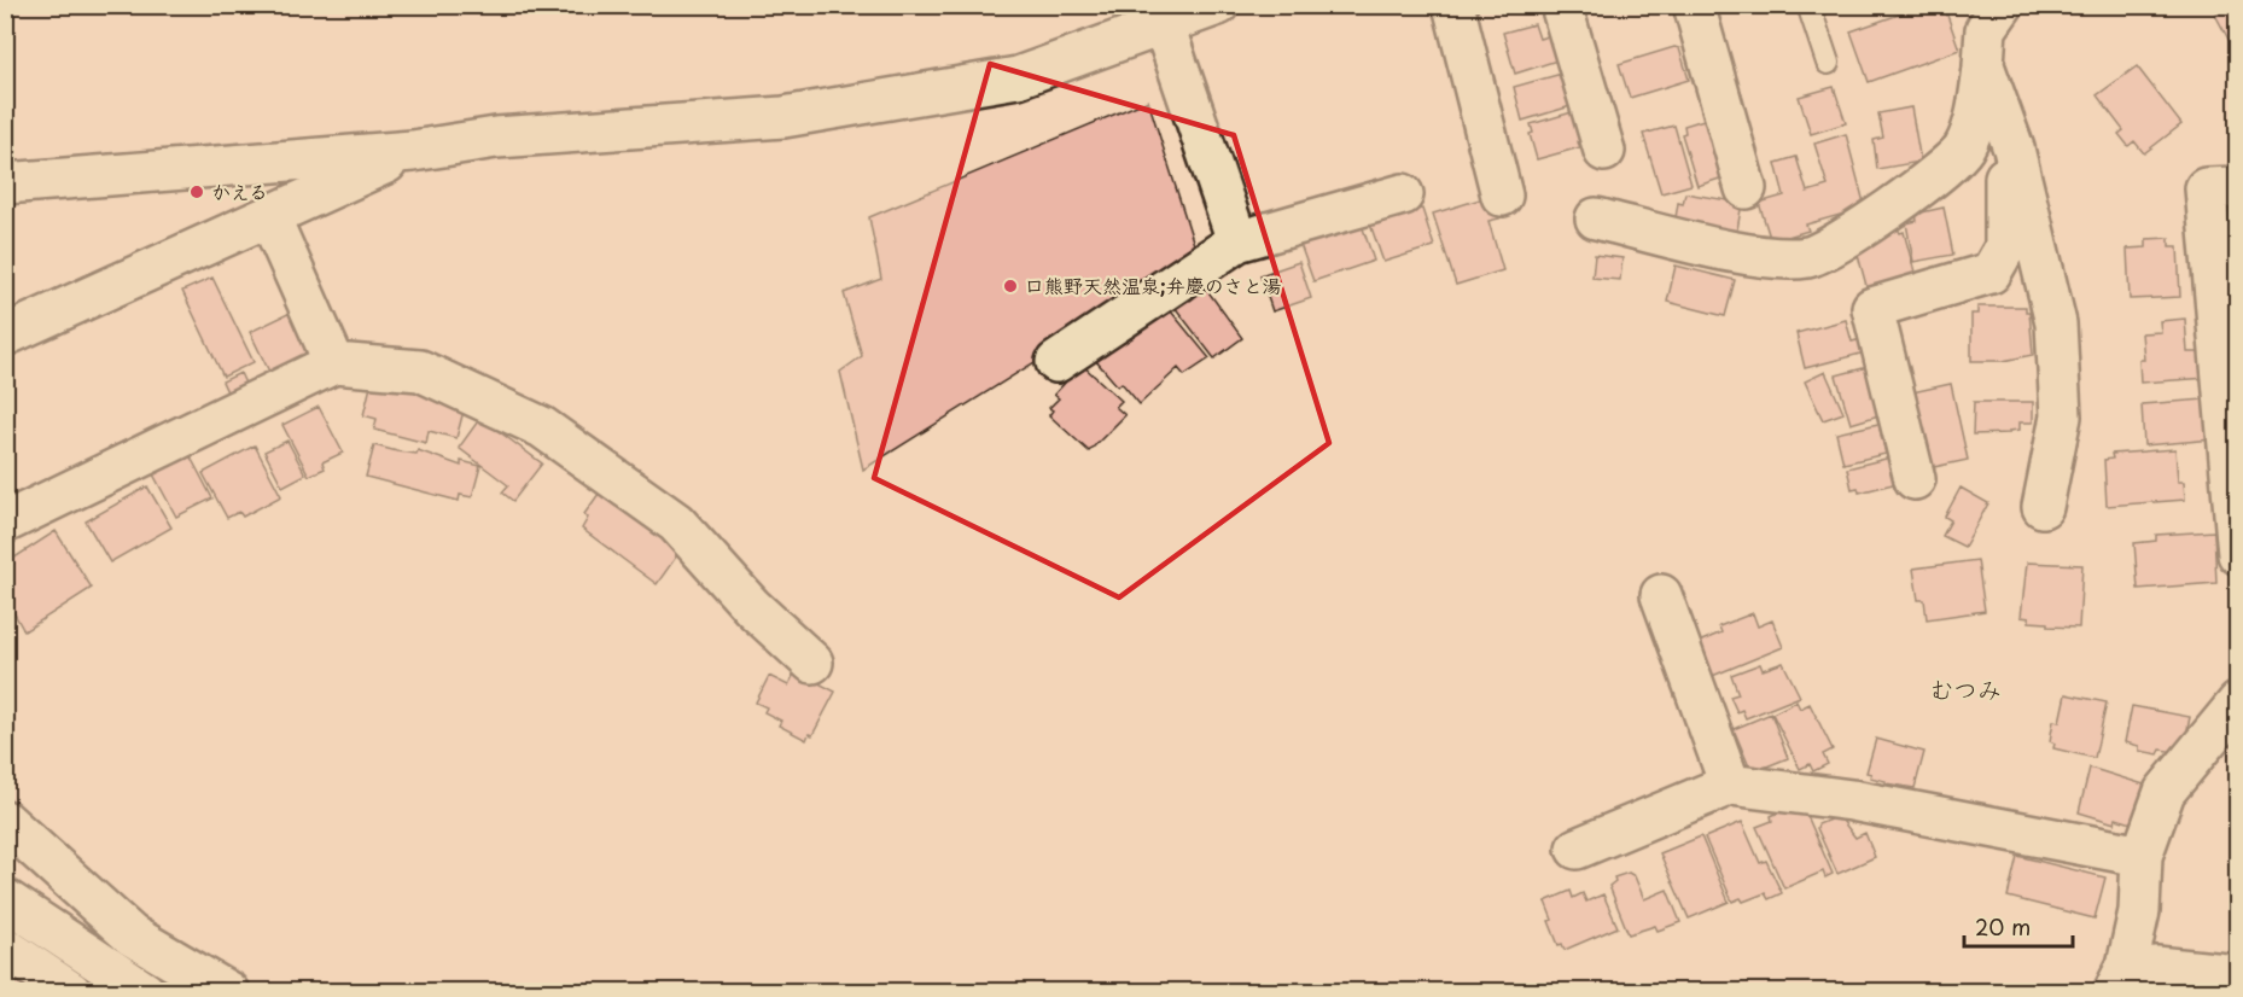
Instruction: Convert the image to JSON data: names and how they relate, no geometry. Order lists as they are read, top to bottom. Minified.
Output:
{"districts":["むつみ"],"places":["かえる","口熊野天然温泉;弁慶のさと湯"],"scale_bar":"20 m"}
